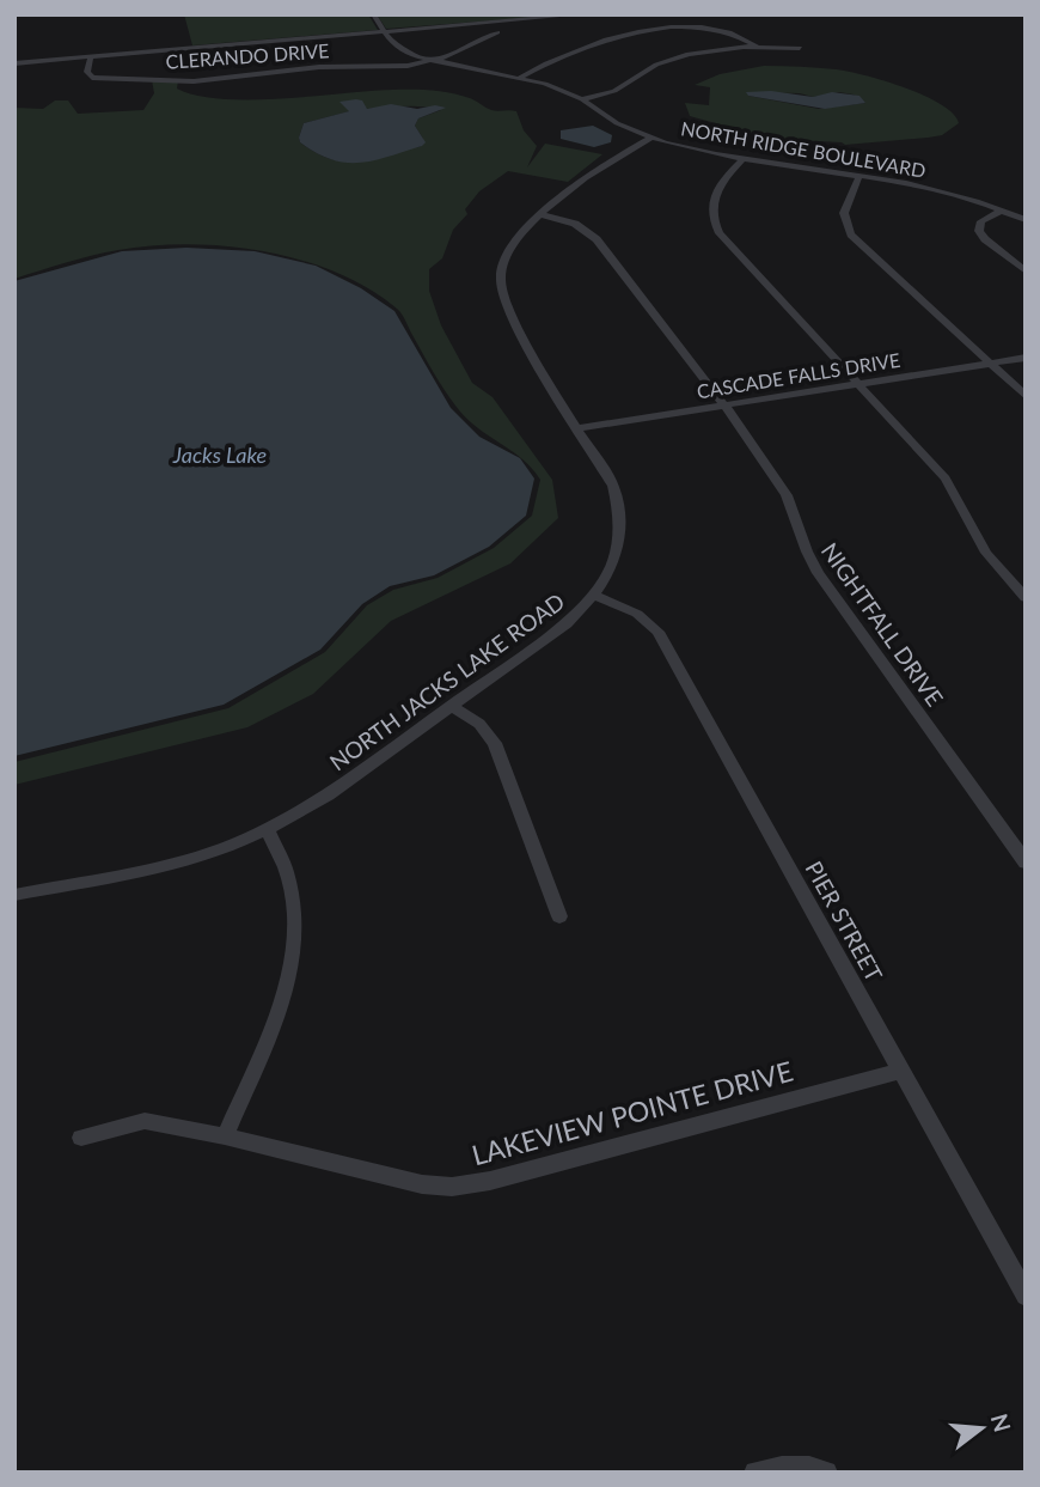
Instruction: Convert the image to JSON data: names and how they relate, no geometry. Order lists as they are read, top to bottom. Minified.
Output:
{"streets":{"street":["CLERANDO DRIVE","NORTH RIDGE BOULEVARD","CASCADE FALLS DRIVE","NIGHTFALL DRIVE","NORTH JACKS LAKE ROAD","PIER STREET","LAKEVIEW POINTE DRIVE"]},"crossings":[["NORTH RIDGE BOULEVARD","NORTH JACKS LAKE ROAD"],["CASCADE FALLS DRIVE","NIGHTFALL DRIVE"],["CASCADE FALLS DRIVE","NORTH JACKS LAKE ROAD"],["NIGHTFALL DRIVE","NORTH JACKS LAKE ROAD"],["NORTH JACKS LAKE ROAD","PIER STREET"],["PIER STREET","LAKEVIEW POINTE DRIVE"]],"water":["Jacks Lake"],"north":"right"}
